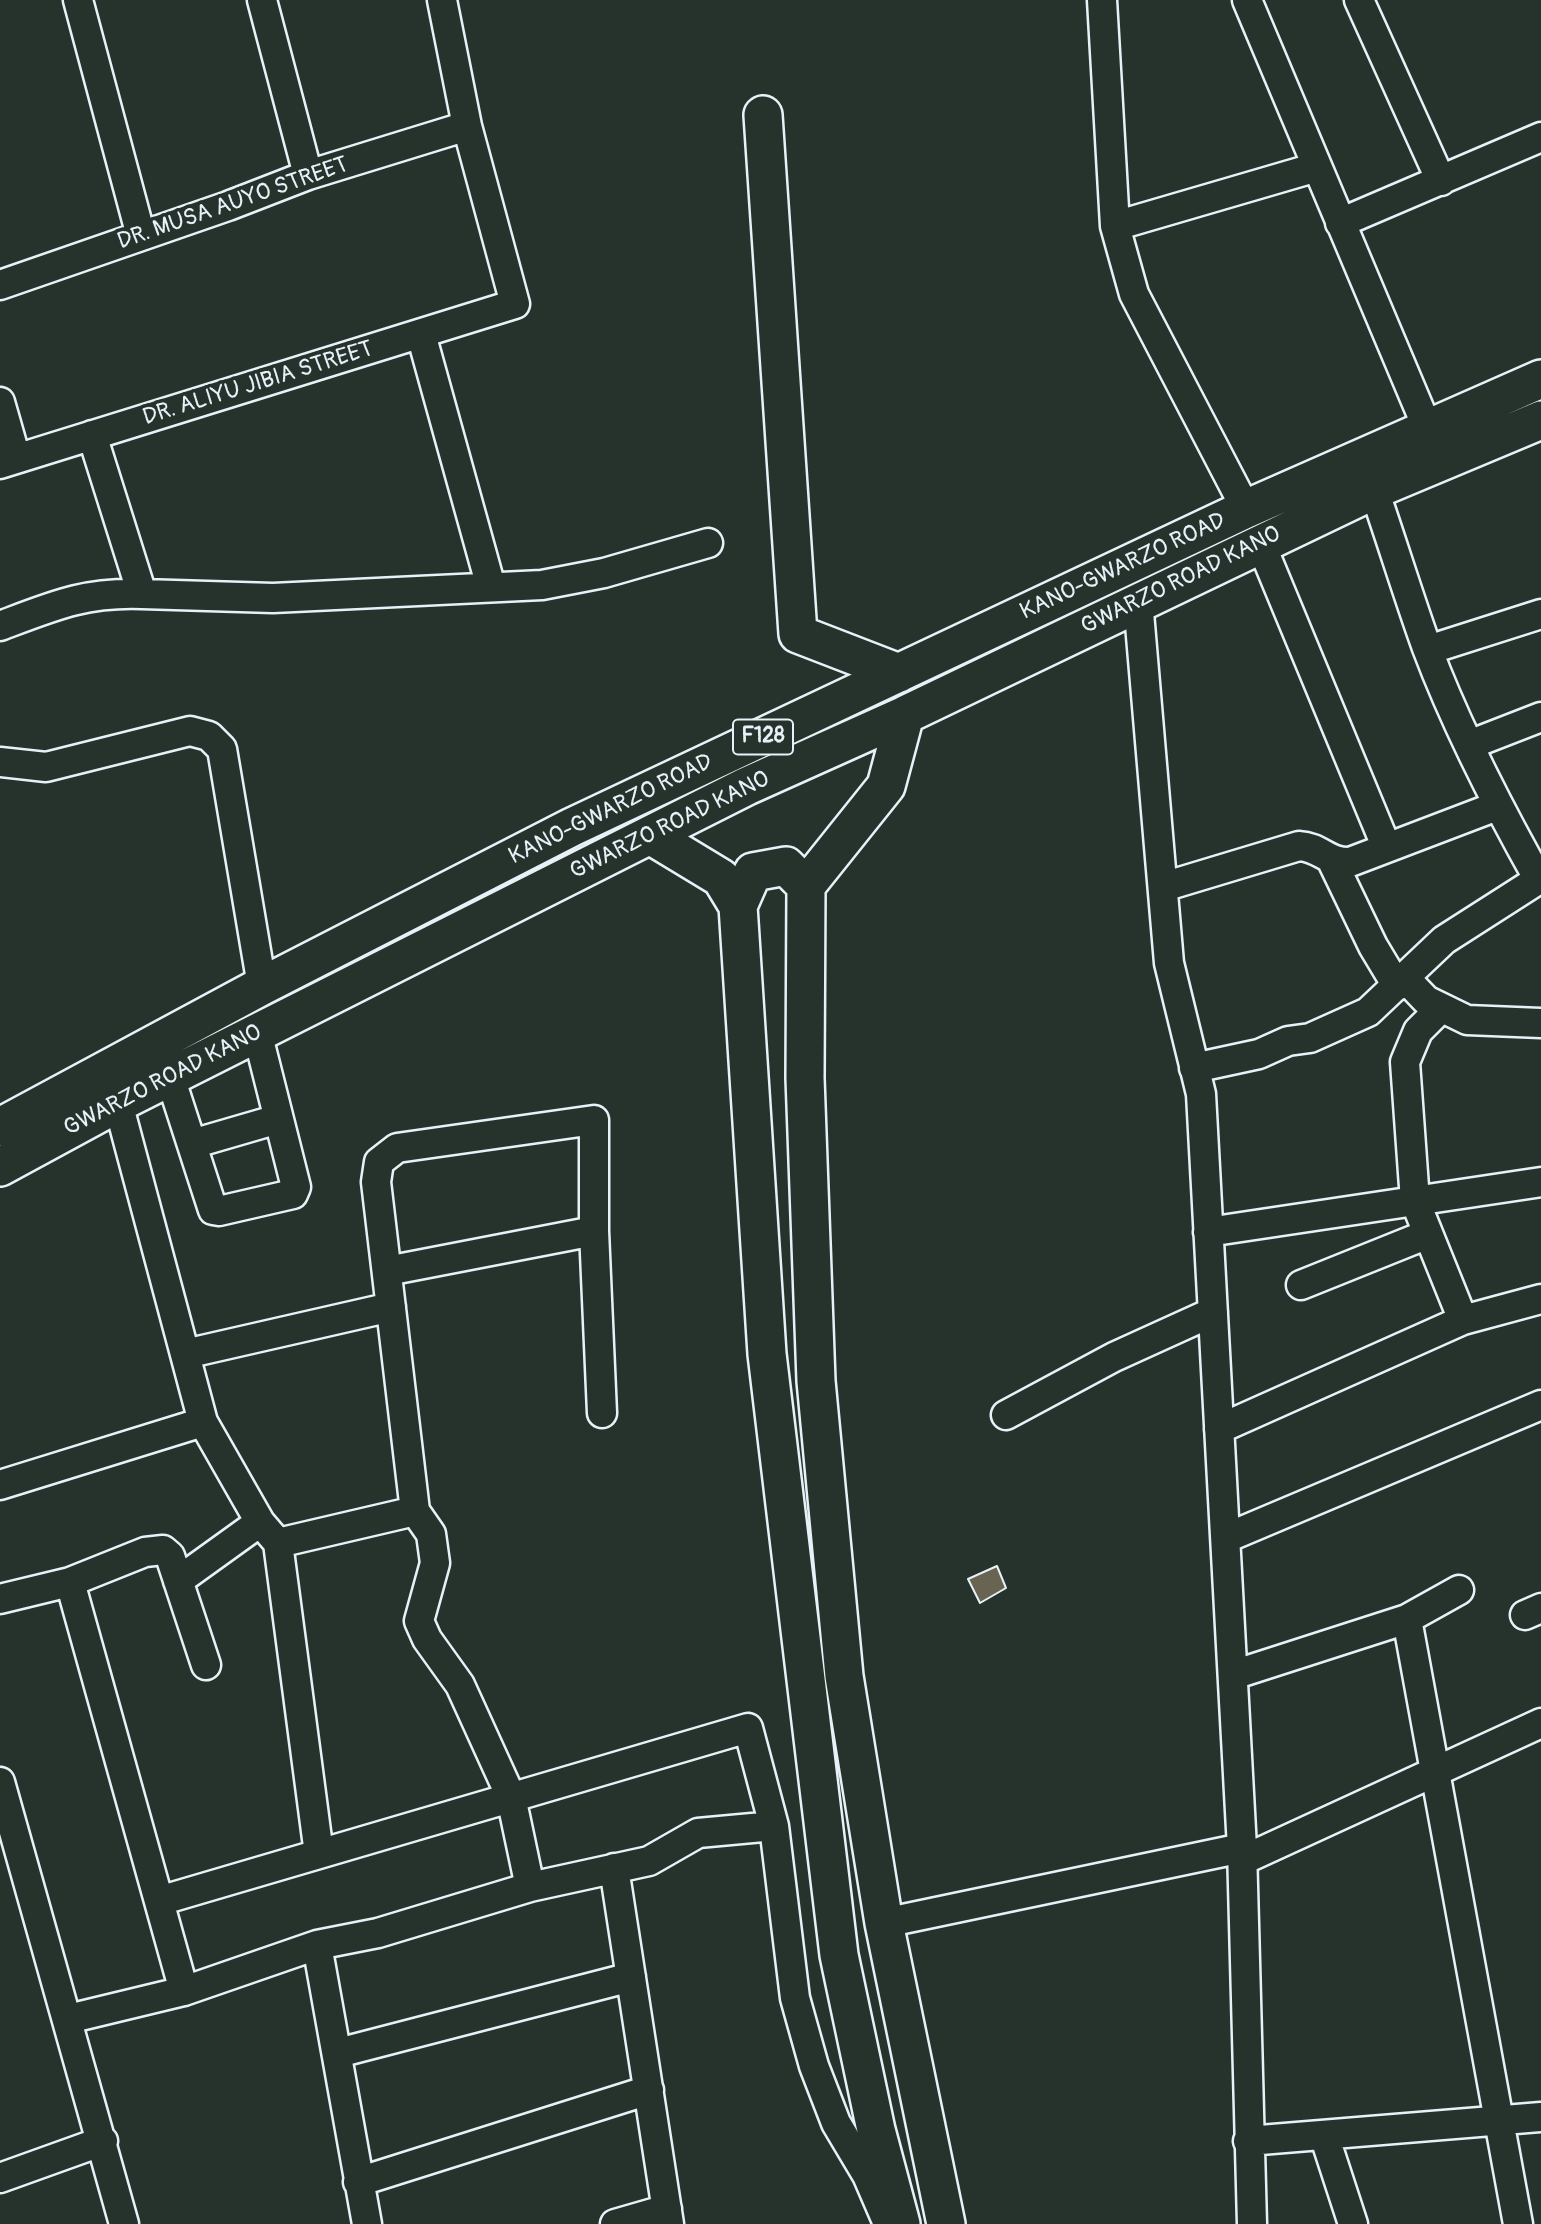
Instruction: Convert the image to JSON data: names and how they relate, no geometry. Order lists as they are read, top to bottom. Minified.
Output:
{"streets":{"main road":["KANO-GWARZO ROAD","GWARZO ROAD KANO","F128"],"street":["DR. MUSA AUYO STREET","DR. ALIYU JIBIA STREET"]},"crossings":[["DR. MUSA AUYO STREET","DR. ALIYU JIBIA STREET"]]}
